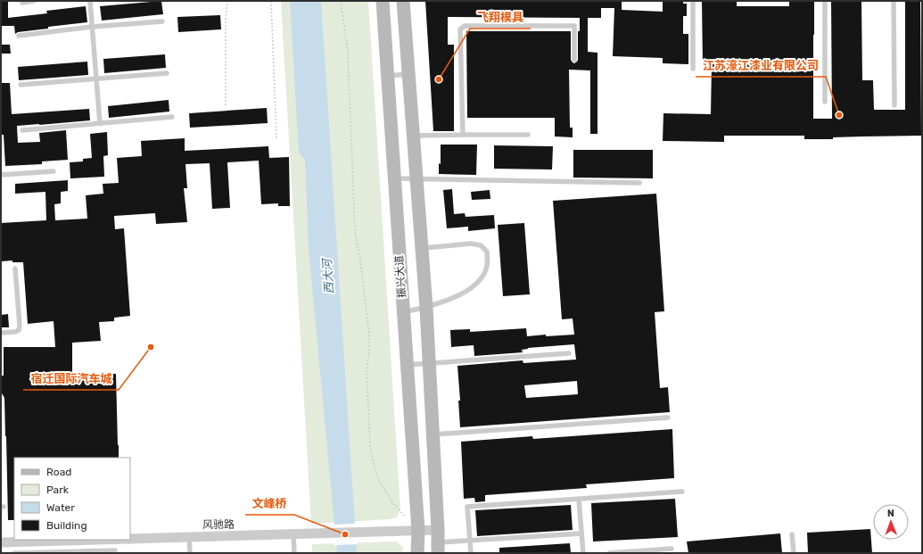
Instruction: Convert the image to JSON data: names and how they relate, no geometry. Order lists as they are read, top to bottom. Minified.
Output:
{"streets":{"main road":["振兴大道"],"street":["风驰路"]},"crossings":[["振兴大道","风驰路"]],"water":["西大河"],"places":["飞翔模具","江苏濠江漆业有限公司","宿迁国际汽车城","文峰桥"],"legend":["Road","Park","Water","Building"],"north":"top"}
